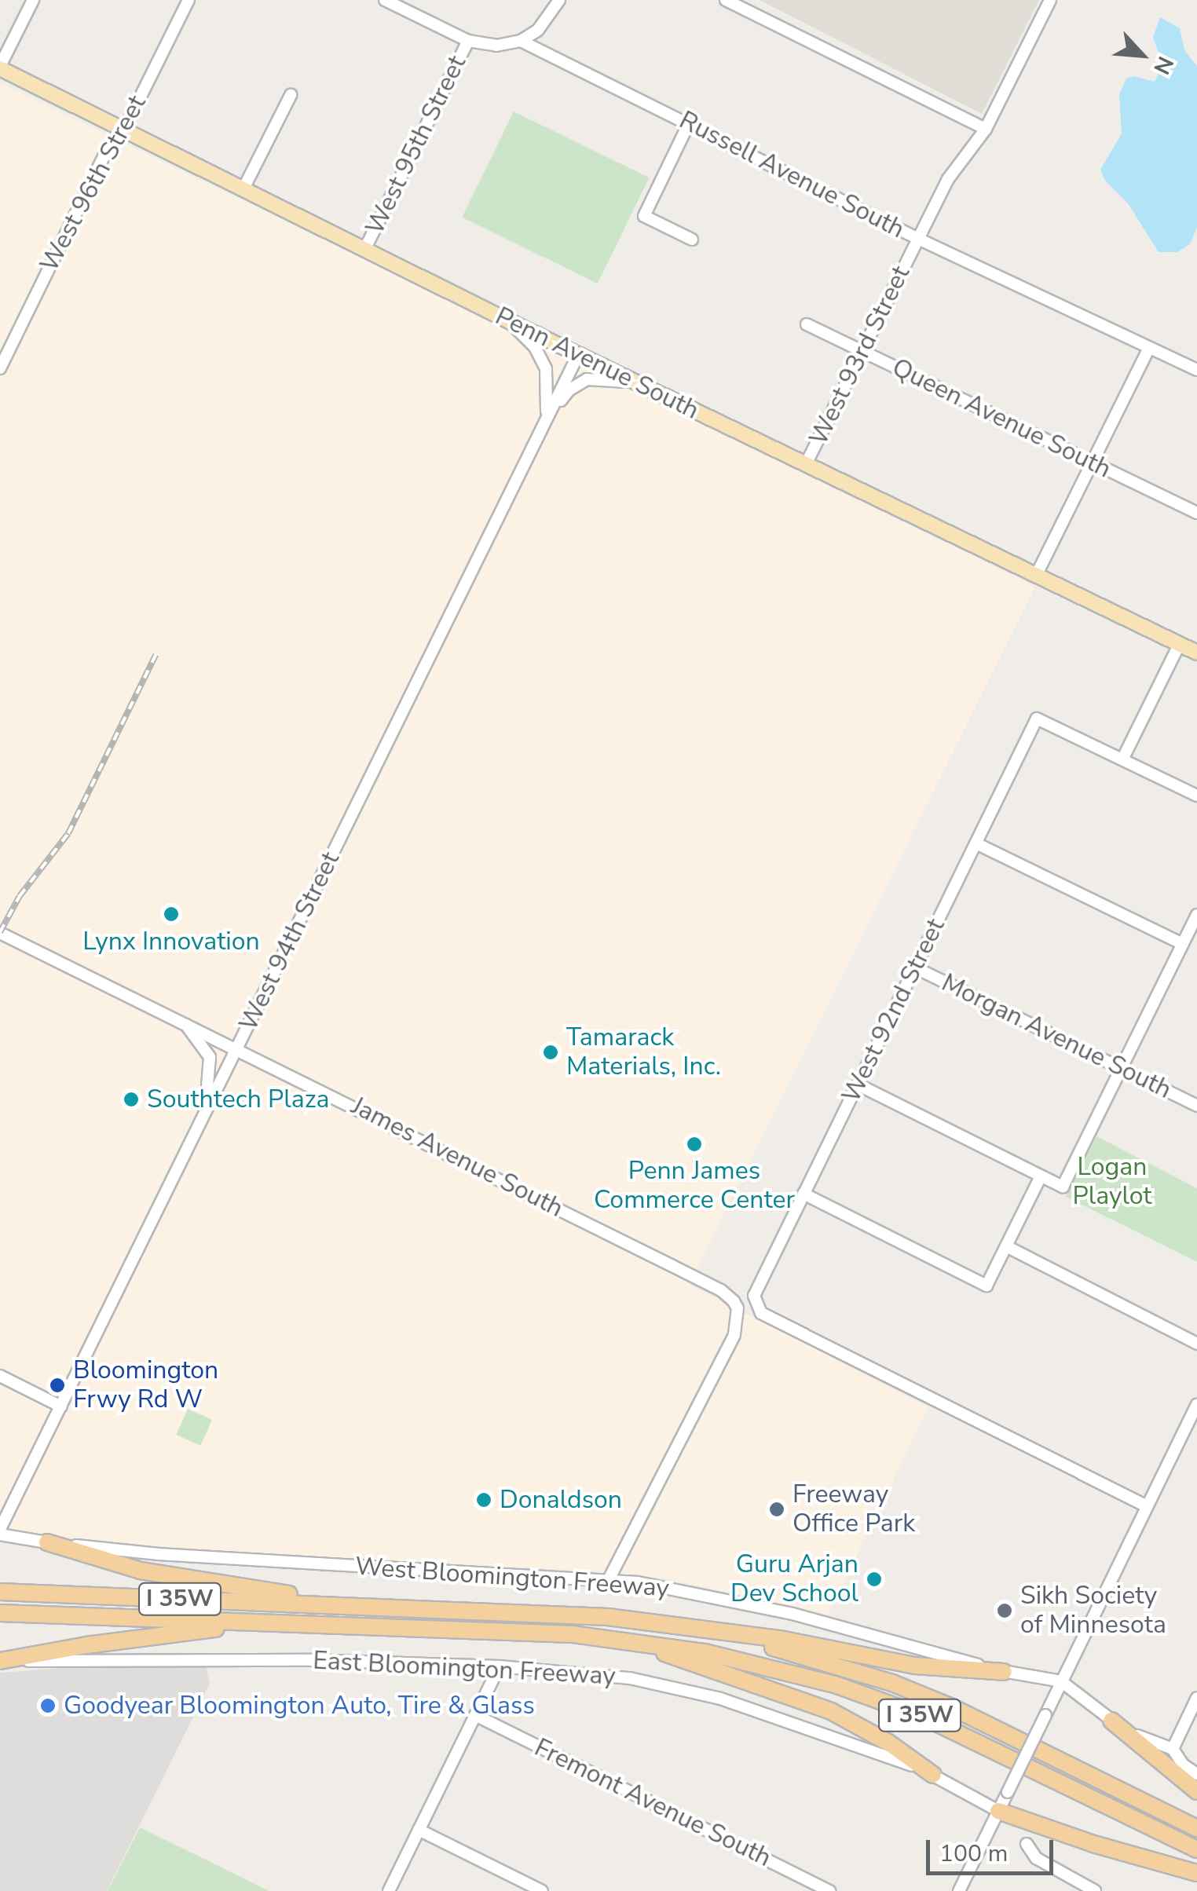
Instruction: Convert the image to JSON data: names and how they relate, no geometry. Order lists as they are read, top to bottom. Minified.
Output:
{"streets":{"highway":["I 35W"],"main road":["Penn Avenue South"],"street":["West 95th Street","Russell Avenue South","West 96th Street","West 93rd Street","Queen Avenue South","West 94th Street","West 92nd Street","Morgan Avenue South","James Avenue South","West Bloomington Freeway","East Bloomington Freeway","Fremont Avenue South"]},"crossings":[["West 95th Street","Russell Avenue South"],["West 95th Street","Penn Avenue South"],["Russell Avenue South","West 93rd Street"],["West 96th Street","Penn Avenue South"],["West 93rd Street","Penn Avenue South"],["West 93rd Street","Queen Avenue South"],["Penn Avenue South","West 94th Street"],["West 94th Street","James Avenue South"],["West 94th Street","West Bloomington Freeway"],["West 92nd Street","Morgan Avenue South"],["James Avenue South","West Bloomington Freeway"]],"parks":["Logan Playlot"],"places":["Lynx Innovation","Tamarack Materials, Inc.","Southtech Plaza","Penn James Commerce Center","Bloomington Frwy Rd W","Donaldson","Freeway Office Park","Guru Arjan Dev School","Sikh Society of Minnesota","Goodyear Bloomington Auto, Tire & Glass"],"scale_bar":"100 m","north":"bottom right"}
